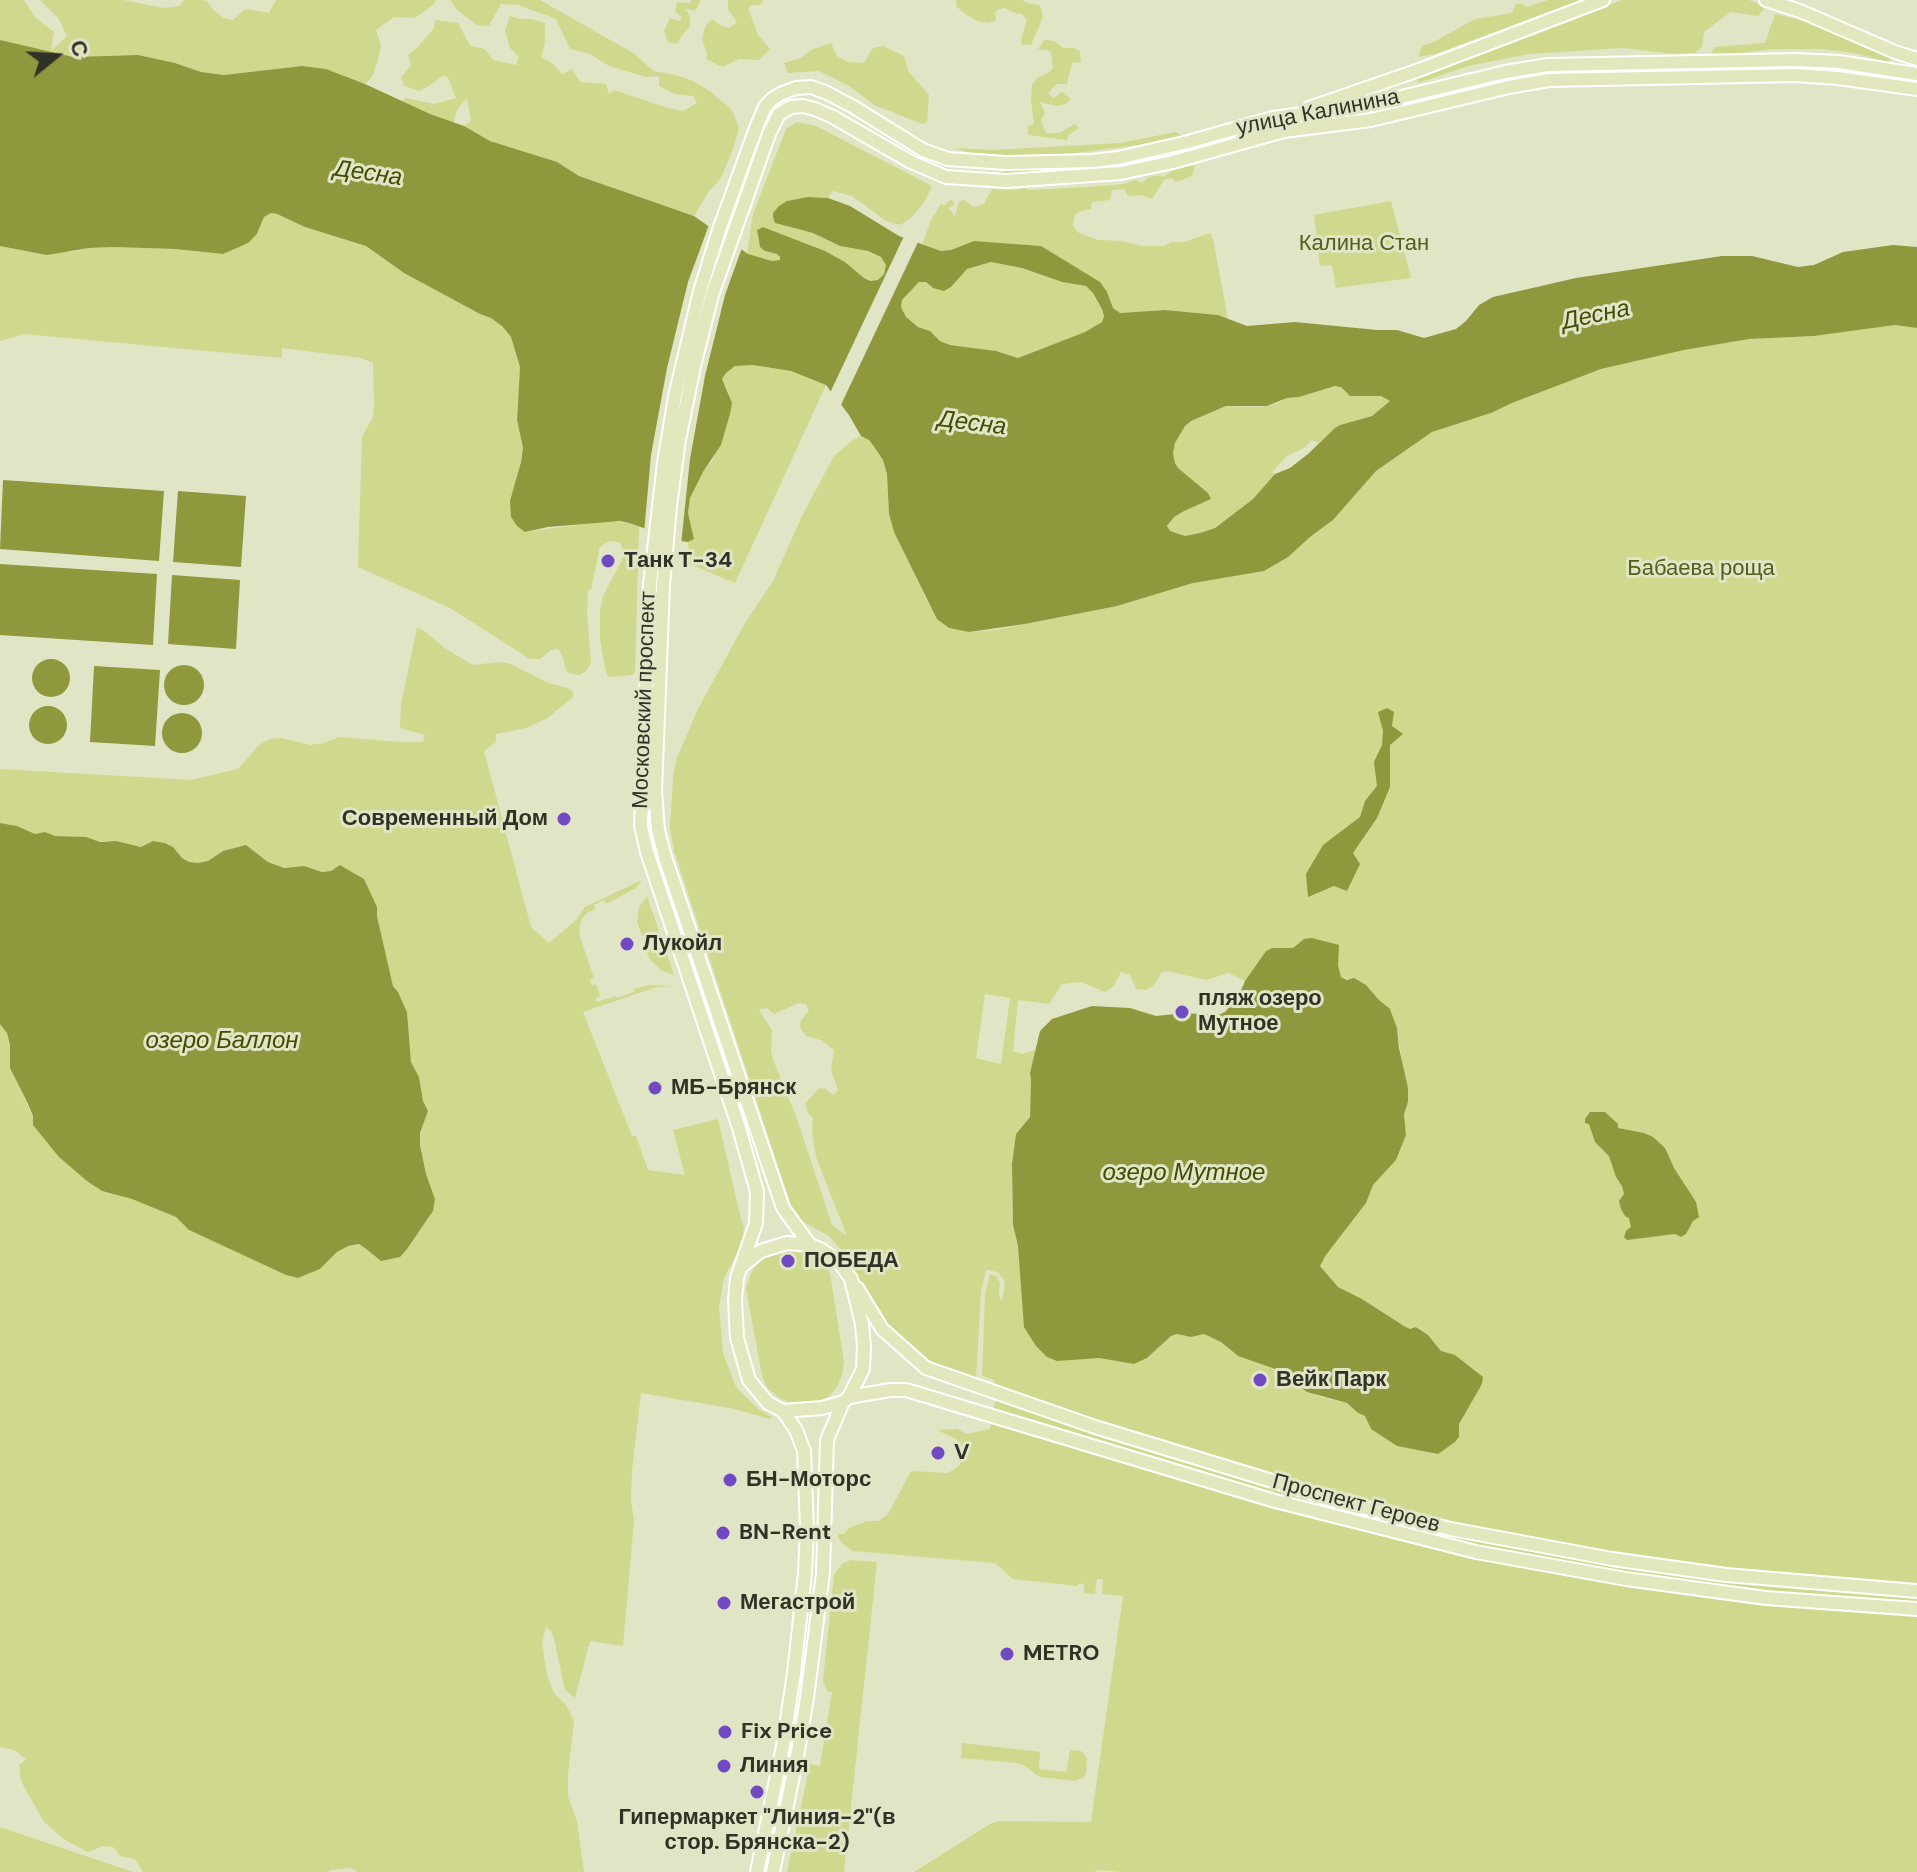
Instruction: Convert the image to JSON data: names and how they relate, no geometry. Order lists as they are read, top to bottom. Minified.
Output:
{"streets":{"main road":["улица Калинина","Московский проспект","Проспект Героев"]},"crossings":[["улица Калинина","Московский проспект"],["Московский проспект","Проспект Героев"]],"water":["Десна","озеро Баллон","озеро Мутное"],"parks":["Калина Стан","Бабаева роща"],"places":["Танк Т-34","Современный Дом","Лукойл","пляж озеро Мутное","МБ-Брянск","ПОБЕДА","Вейк Парк","V","БН-Моторс","BN-Rent","Мегастрой","METRO","Fix Price","Линия","Гипермаркет \"Линия-2\"(в стор. Брянска-2)"],"north":"right"}
